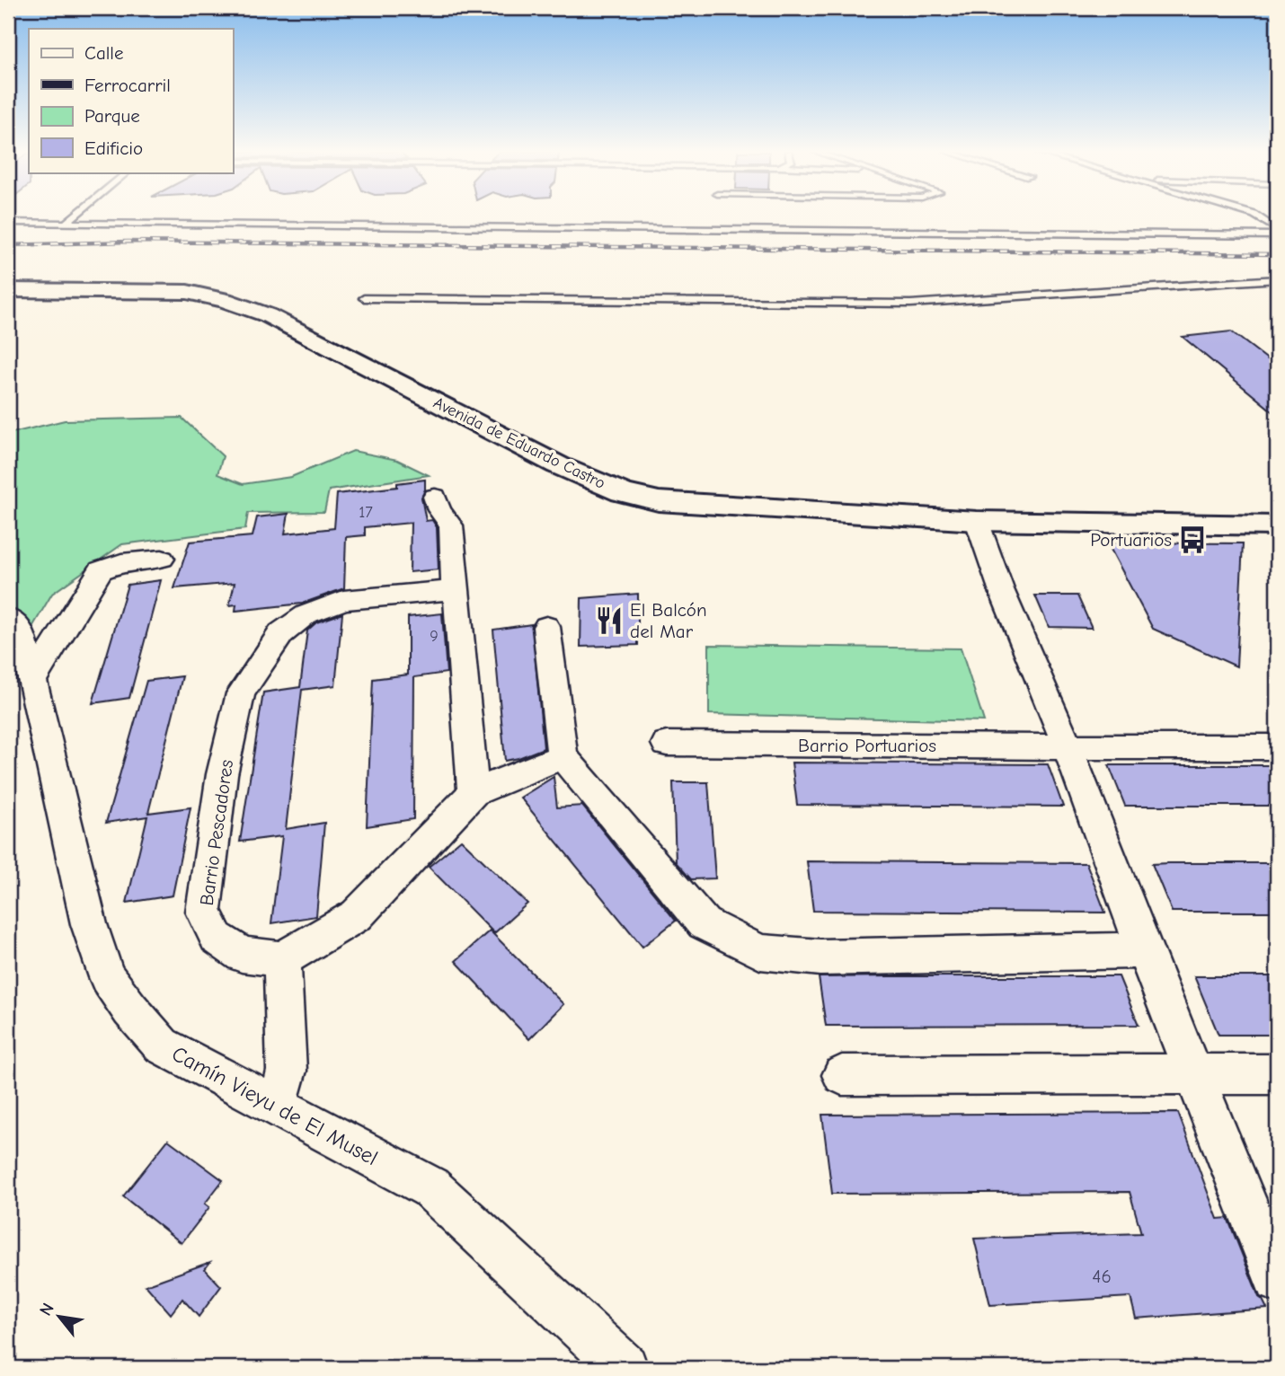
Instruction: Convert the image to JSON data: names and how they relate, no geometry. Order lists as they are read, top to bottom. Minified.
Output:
{"streets":{"street":["Avenida de Eduardo Castro","Barrio Portuarios","Barrio Pescadores","Camín Vieyu de El Musel"]},"places":{"bus stop":["Portuarios"],"restaurant":["El Balcón del Mar"]},"house_numbers":["17","9","46"],"legend":["Calle","Ferrocarril","Parque","Edificio"],"north":"top left"}
